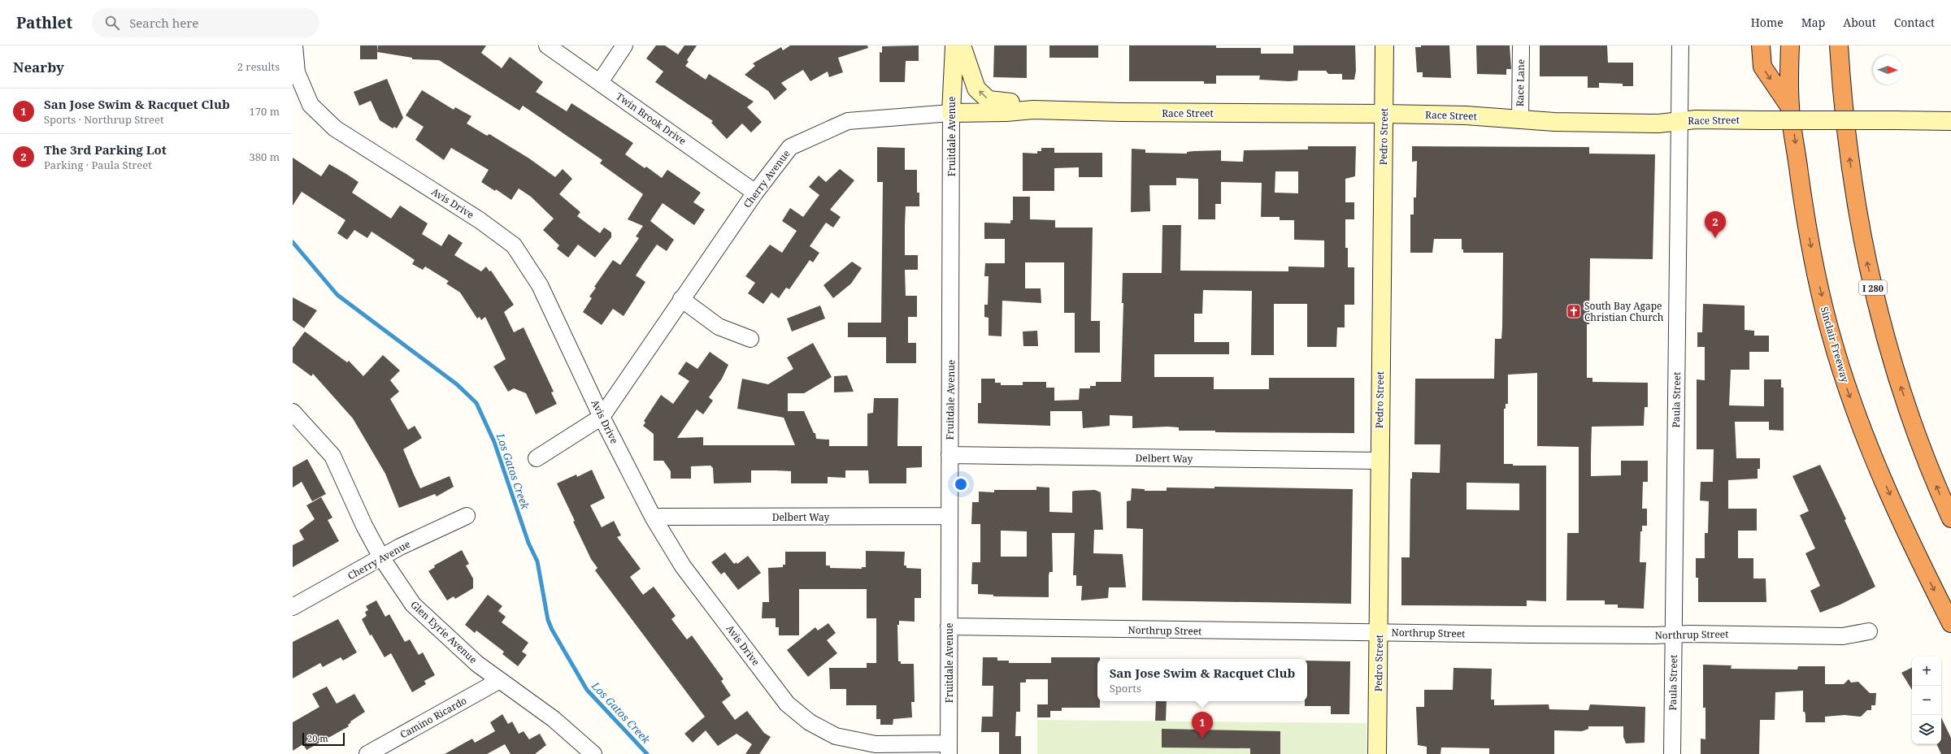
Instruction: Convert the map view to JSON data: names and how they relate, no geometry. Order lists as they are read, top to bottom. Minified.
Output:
{"streets":{"highway":["I 280","Sinclair Freeway"],"street":["Race Lane","Race Street","Twin Brook Drive","Fruitdale Avenue","Pedro Street","Cherry Avenue","Avis Drive","Paula Street","Delbert Way","Northrup Street","Glen Eyrie Avenue","Camino Ricardo"]},"crossings":[["Race Lane","Race Street"],["Race Street","Fruitdale Avenue"],["Race Street","Pedro Street"],["Race Street","Cherry Avenue"],["Race Street","Paula Street"],["Twin Brook Drive","Cherry Avenue"],["Fruitdale Avenue","Cherry Avenue"],["Fruitdale Avenue","Avis Drive"],["Fruitdale Avenue","Delbert Way"],["Fruitdale Avenue","Northrup Street"],["Pedro Street","Delbert Way"],["Pedro Street","Northrup Street"],["Cherry Avenue","Avis Drive"],["Cherry Avenue","Glen Eyrie Avenue"],["Avis Drive","Delbert Way"],["Paula Street","Northrup Street"],["Glen Eyrie Avenue","Camino Ricardo"]],"water":["Los Gatos Creek"],"places":{"church":["South Bay Agape Christian Church"]},"scale_bar":"20 m","north":"right","page":{"header":"Pathlet","search":"Search here","nav":["Home","Map","About","Contact"],"heading":["Nearby","2 results"],"list":[{"mark":"1","name":"San Jose Swim & Racquet Club","note":"Sports · Northrup Street","value":"170 m"},{"mark":"2","name":"The 3rd Parking Lot","note":"Parking · Paula Street","value":"380 m"}],"pins":["2","1"],"map_buttons":["+","−"],"popup":["San Jose Swim & Racquet Club","Sports"],"scale":"20 m"}}
